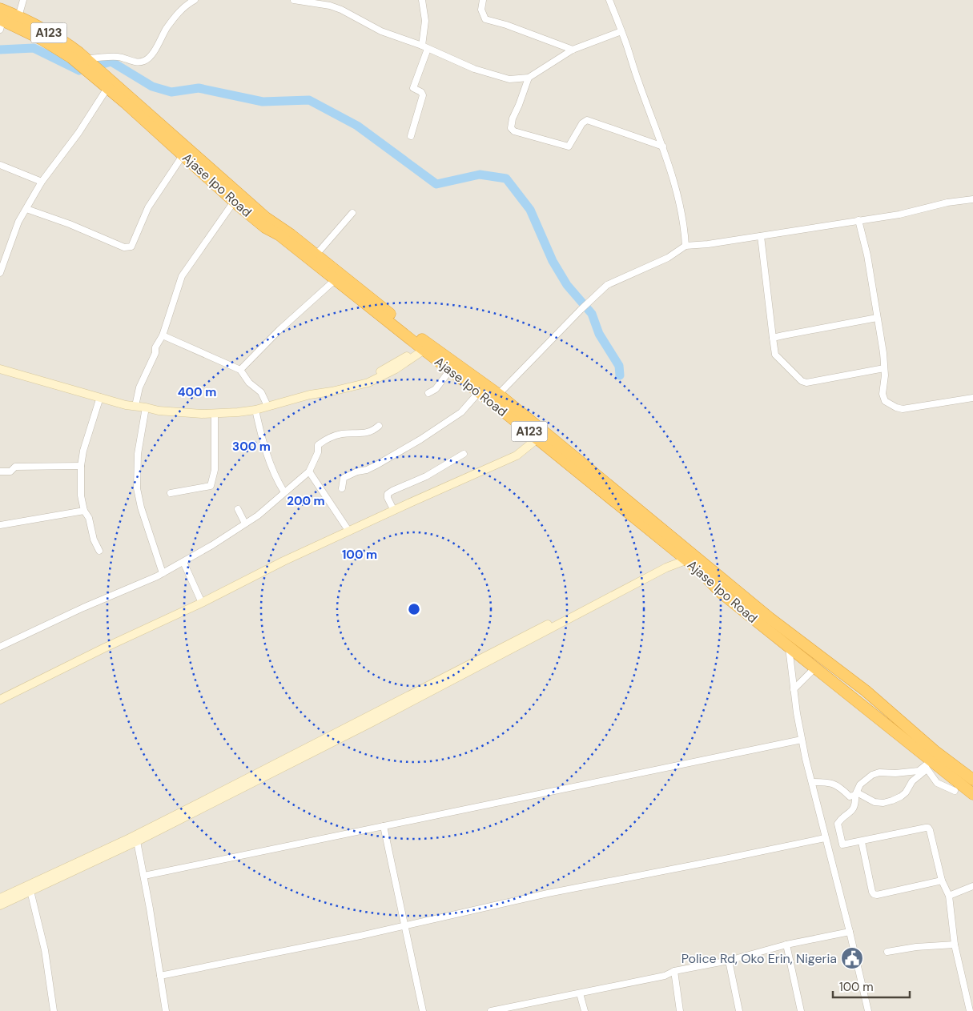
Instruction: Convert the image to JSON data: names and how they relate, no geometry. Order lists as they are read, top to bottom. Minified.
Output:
{"streets":{"highway":["A123","Ajase Ipo Road"]},"places":{"public building":["Police Rd, Oko Erin, Nigeria"]},"scale_bar":"100 m","rings":["400 m","300 m","200 m","100 m"]}
